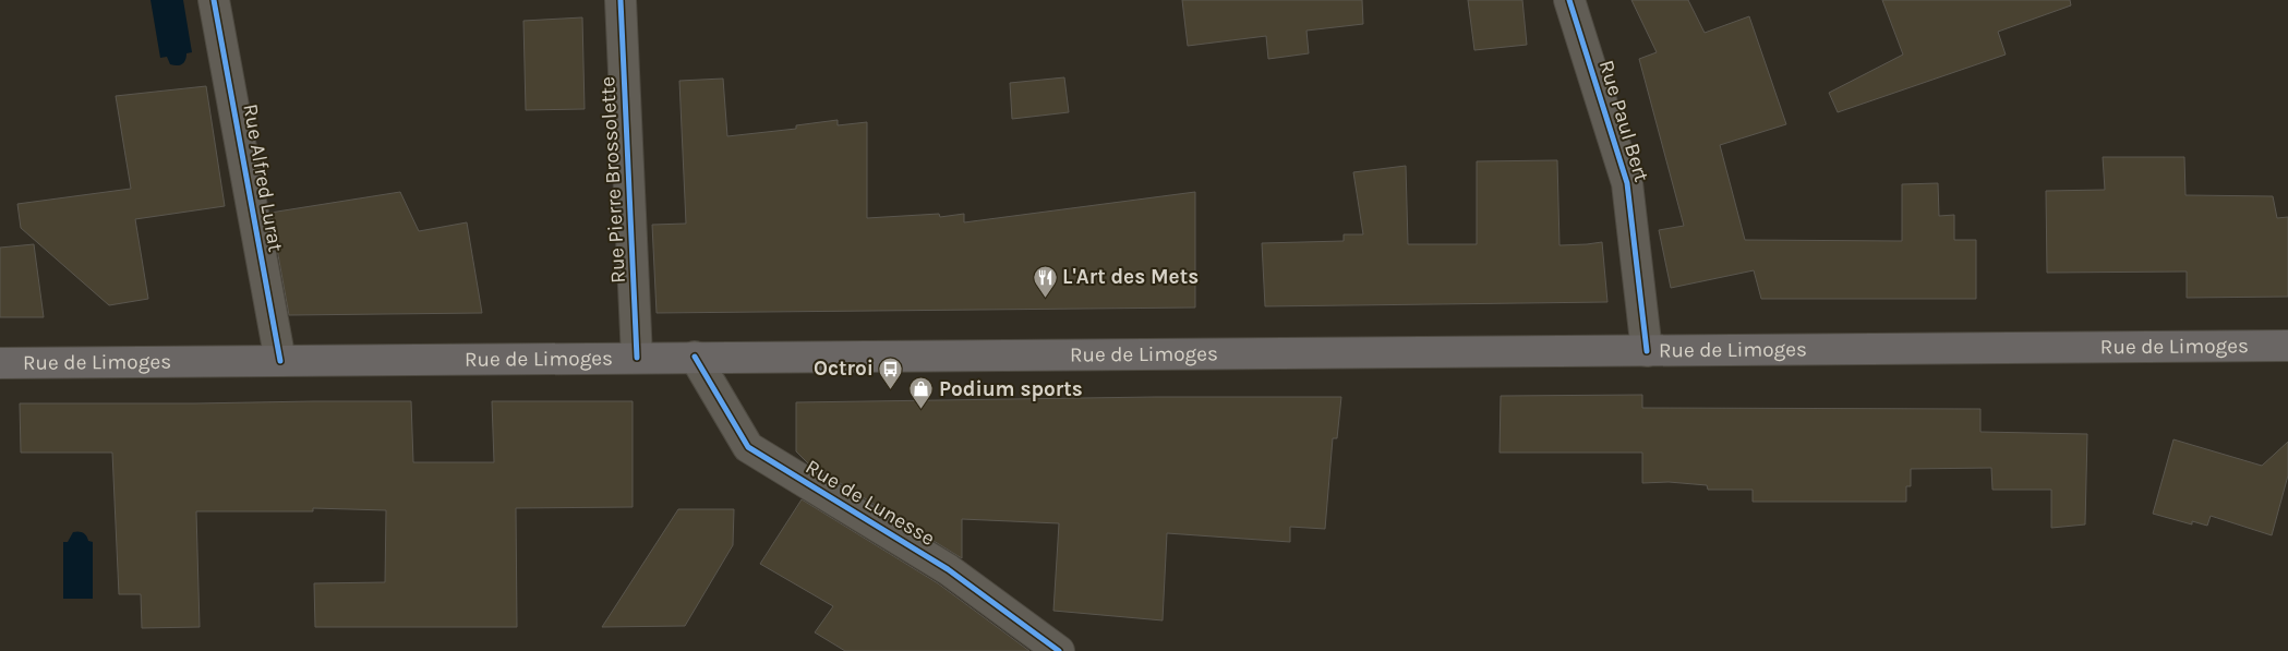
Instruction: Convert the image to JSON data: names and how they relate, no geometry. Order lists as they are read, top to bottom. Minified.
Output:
{"streets":{"main road":["Rue de Limoges"],"street":["Rue Paul Bert","Rue Alfred Lurat","Rue Pierre Brossolette","Rue de Lunesse"]},"crossings":[["Rue Paul Bert","Rue de Limoges"],["Rue Alfred Lurat","Rue de Limoges"],["Rue Pierre Brossolette","Rue de Limoges"],["Rue de Limoges","Rue de Lunesse"]],"places":{"restaurant":["L'Art des Mets"],"bus stop":["Octroi"],"shop":["Podium sports"]}}
